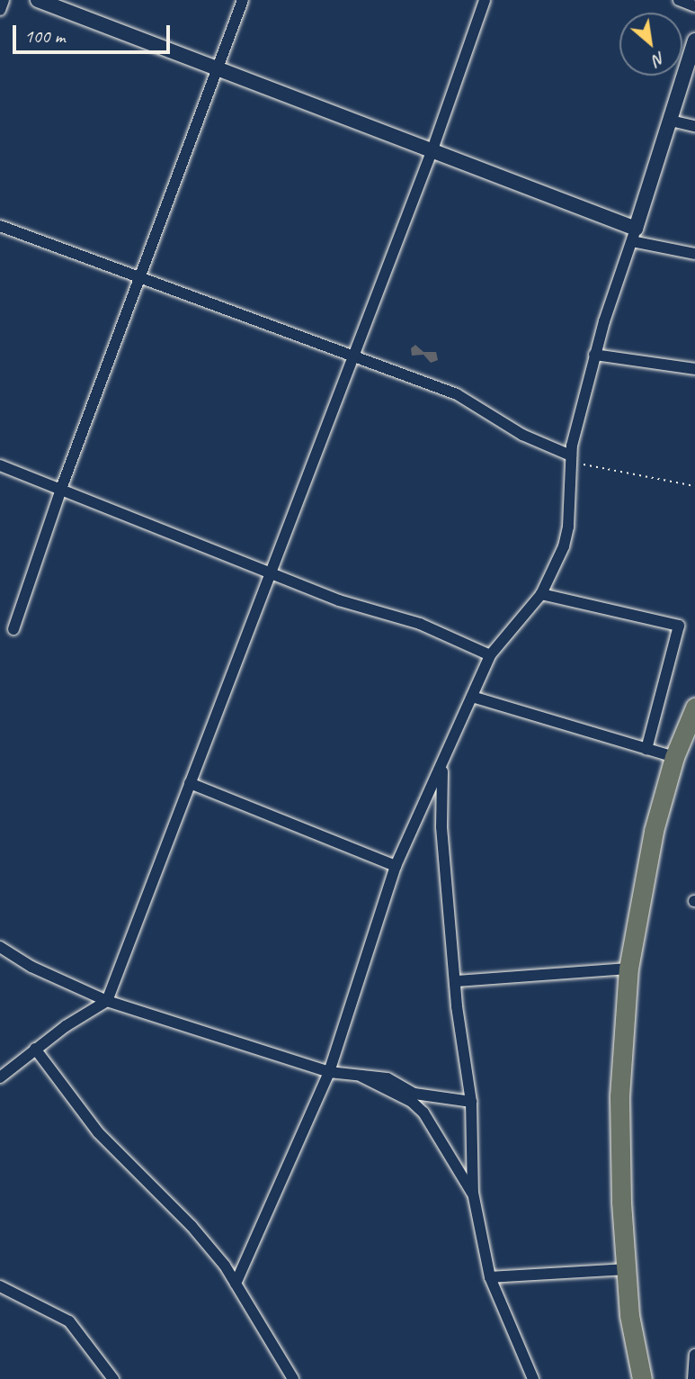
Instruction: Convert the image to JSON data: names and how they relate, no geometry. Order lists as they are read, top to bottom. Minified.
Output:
{"scale_bar":"100 m","north":"bottom right"}
